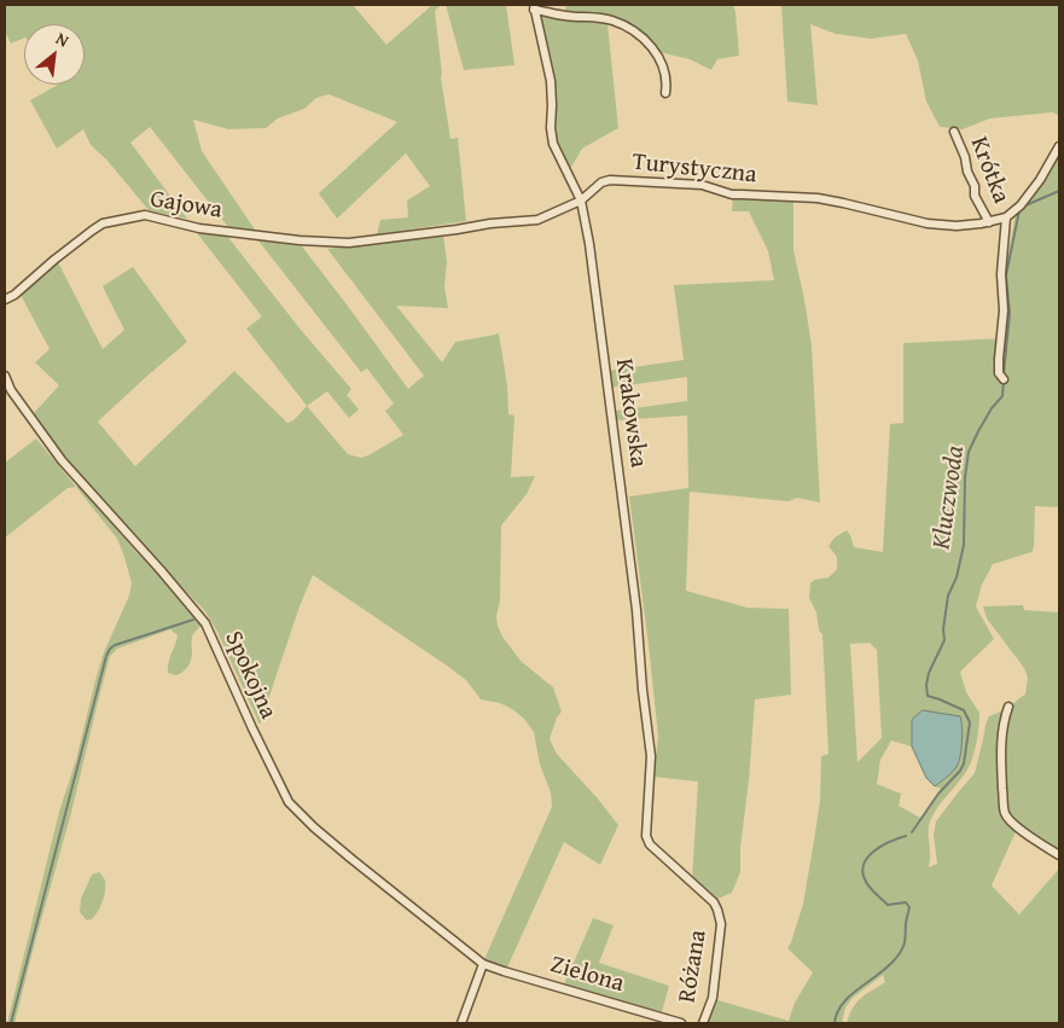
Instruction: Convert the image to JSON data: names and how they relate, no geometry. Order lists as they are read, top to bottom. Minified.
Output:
{"streets":{"street":["Turystyczna","Krótka","Gajowa","Krakowska","Spokojna","Różana","Zielona"]},"crossings":[["Turystyczna","Krótka"],["Turystyczna","Gajowa"],["Turystyczna","Krakowska"],["Krakowska","Różana"],["Spokojna","Zielona"]],"water":["Kluczwoda"],"north":"top right"}
